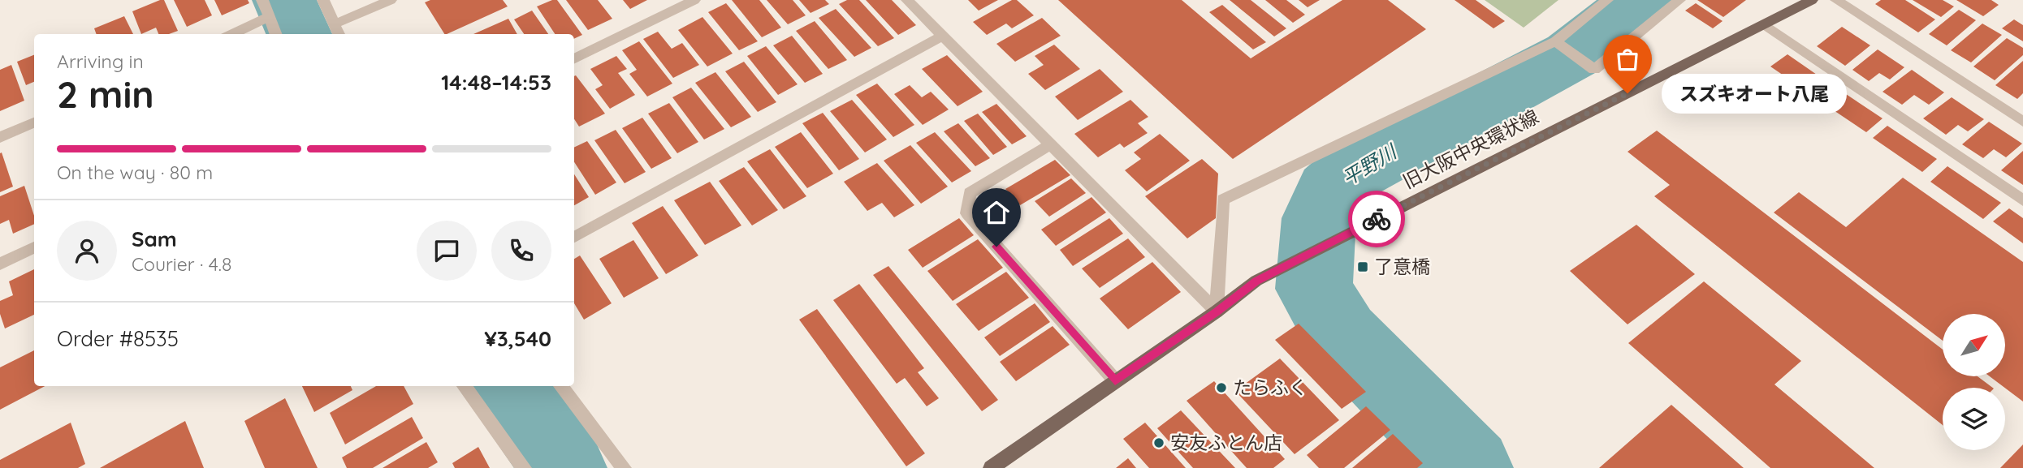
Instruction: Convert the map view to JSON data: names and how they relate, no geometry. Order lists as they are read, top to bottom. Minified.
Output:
{"streets":{"main road":["旧大阪中央環状線"]},"water":["平野川"],"places":{"other":["スズキオート八尾","たらふく","安友ふとん店"],"transit":["了意橋"]},"north":"top right","page":{"heading":["2 min","Arriving in","14:48–14:53"],"panel":["Sam","Courier · 4.8","Order #8535","¥3,540"],"bubble":"スズキオート八尾","bar":"On the way · 80 m"}}
